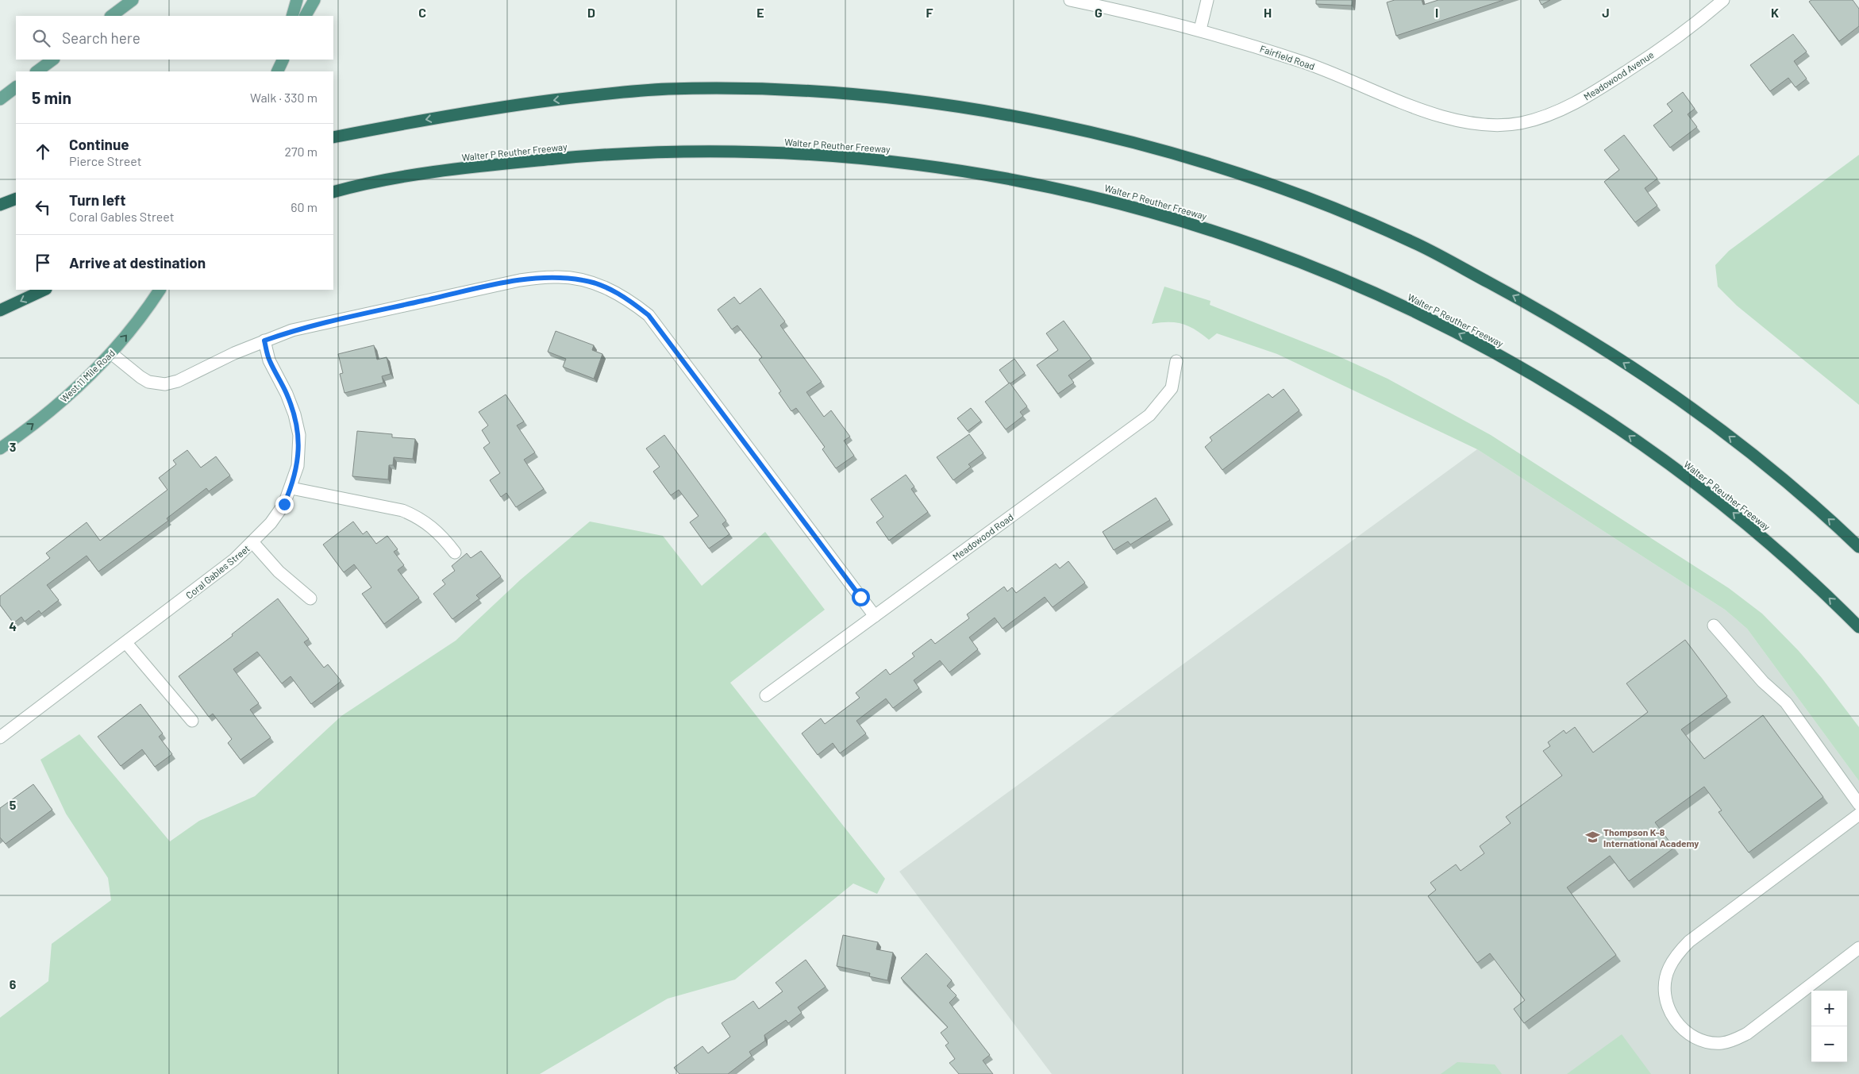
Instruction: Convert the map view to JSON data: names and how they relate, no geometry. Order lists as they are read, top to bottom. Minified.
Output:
{"streets":{"highway":["Walter P Reuther Freeway"],"main road":["West 11 Mile Road"],"street":["Fairfield Road","Meadowood Avenue","Meadowood Road","Coral Gables Street"]},"crossings":[["Fairfield Road","Meadowood Avenue"]],"one_way":["West 11 Mile Road"],"places":{"school or university":["Thompson K-8 International Academy"]},"page":{"search":"Search here","heading":["5 min","Walk · 330 m"],"list":[["Continue","Pierce Street","270 m"],["Turn left","Coral Gables Street","60 m"],"Arrive at destination"],"map_buttons":["+","−"]},"grid":{"columns":["C","D","E","F","G","H","I","J","K"],"rows":["3","4","5","6"]}}
